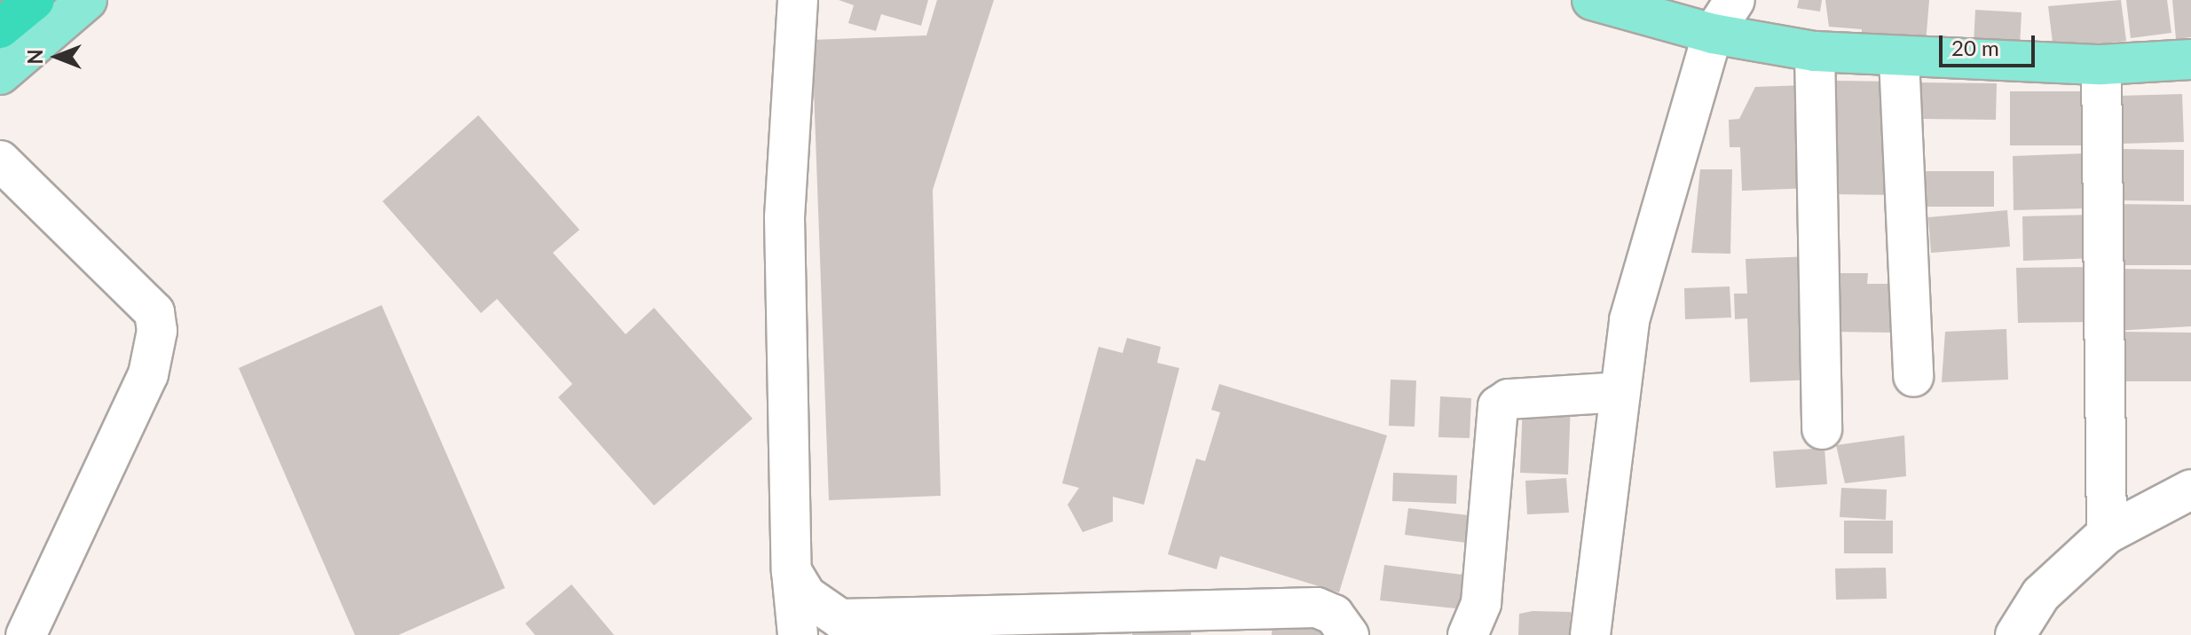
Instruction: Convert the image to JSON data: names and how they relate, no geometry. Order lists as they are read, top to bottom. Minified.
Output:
{"scale_bar":"20 m","north":"left"}
